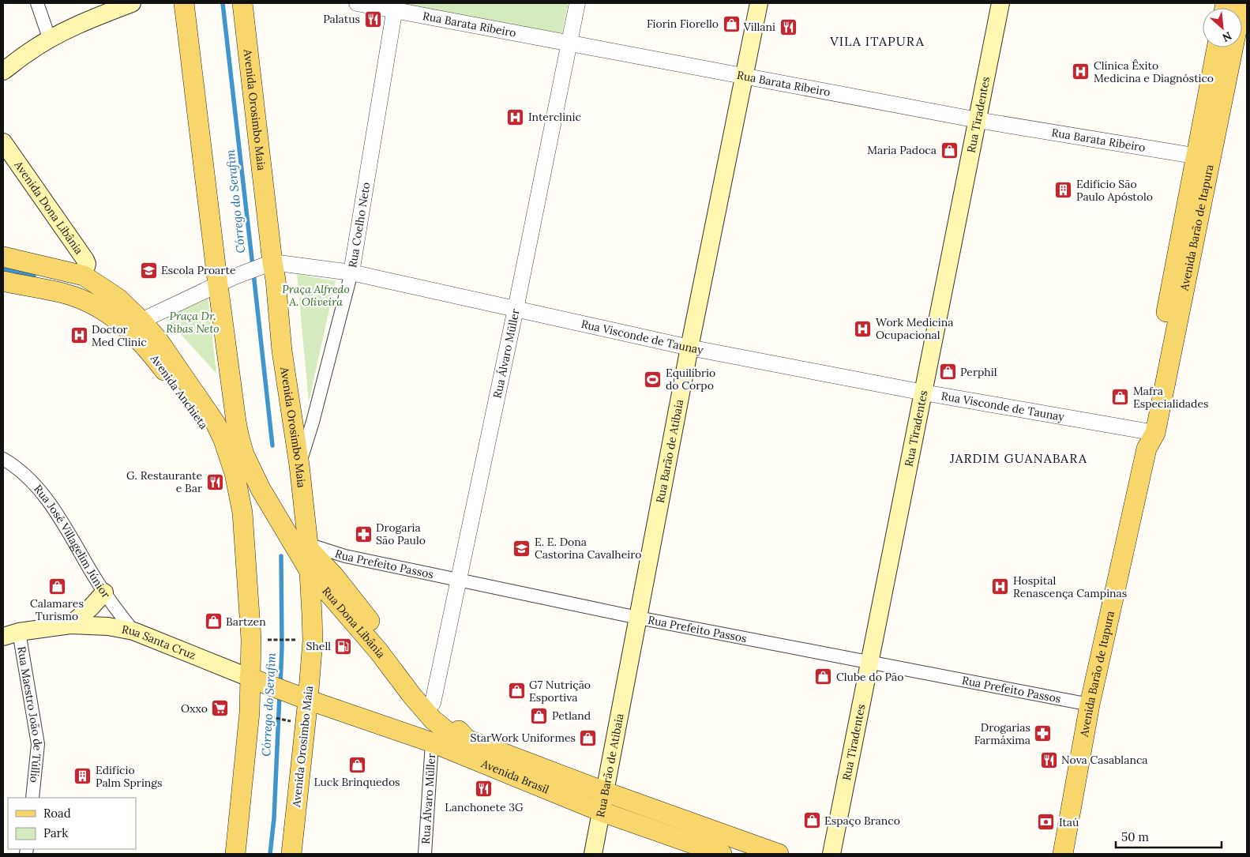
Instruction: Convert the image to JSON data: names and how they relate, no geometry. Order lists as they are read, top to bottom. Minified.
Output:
{"streets":{"main road":["Avenida Orosimbo Maia","Rua Tiradentes","Avenida Dona Libânia","Avenida Barão de Itapura","Avenida Anchieta","Rua Barão de Atibaia","Rua Dona Libânia","Rua Santa Cruz","Avenida Brasil"],"street":["Rua Barata Ribeiro","Rua Coelho Neto","Rua Visconde de Taunay","Rua Álvaro Müller","Rua José Villagelim Júnior","Rua Prefeito Passos","Rua Maestro João de Túllio"]},"crossings":[["Rua Barata Ribeiro","Rua Tiradentes"],["Rua Barata Ribeiro","Rua Coelho Neto"],["Rua Barata Ribeiro","Avenida Barão de Itapura"],["Rua Barata Ribeiro","Rua Álvaro Müller"],["Rua Barata Ribeiro","Rua Barão de Atibaia"],["Avenida Orosimbo Maia","Rua Coelho Neto"],["Avenida Orosimbo Maia","Rua Visconde de Taunay"],["Avenida Orosimbo Maia","Rua Prefeito Passos"],["Avenida Orosimbo Maia","Rua Dona Libânia"],["Avenida Orosimbo Maia","Rua Santa Cruz"],["Avenida Orosimbo Maia","Avenida Brasil"],["Rua Tiradentes","Rua Visconde de Taunay"],["Rua Tiradentes","Rua Prefeito Passos"],["Rua Coelho Neto","Rua Visconde de Taunay"],["Avenida Barão de Itapura","Rua Visconde de Taunay"],["Avenida Barão de Itapura","Rua Prefeito Passos"],["Rua Visconde de Taunay","Rua Álvaro Müller"],["Rua Visconde de Taunay","Rua Barão de Atibaia"],["Rua Visconde de Taunay","Rua Dona Libânia"],["Rua Álvaro Müller","Rua Prefeito Passos"],["Rua Álvaro Müller","Rua Dona Libânia"],["Rua Álvaro Müller","Avenida Brasil"],["Rua Barão de Atibaia","Rua Prefeito Passos"],["Rua Barão de Atibaia","Avenida Brasil"],["Rua José Villagelim Júnior","Rua Santa Cruz"],["Rua Prefeito Passos","Rua Dona Libânia"],["Rua Dona Libânia","Avenida Brasil"],["Rua Santa Cruz","Rua Maestro João de Túllio"],["Rua Santa Cruz","Avenida Brasil"]],"districts":["VILA ITAPURA","JARDIM GUANABARA"],"water":["Córrego do Serafim"],"parks":["Praça Alfredo A. Oliveira","Praça Dr. Ribas Neto"],"places":{"restaurant":["Palatus","Villani","G. Restaurante e Bar","Nova Casablanca","Lanchonete 3G"],"shop":["Fiorin Fiorello","Maria Padoca","Perphil","Mafra Especialidades","Calamares Turismo","Bartzen","Clube do Pão","G7 Nutrição Esportiva","Petland","StarWork Uniformes","Luck Brinquedos","Espaço Branco"],"hospital":["Clínica Êxito Medicina e Diagnóstico","Interclinic","Work Medicina Ocupacional","Doctor Med Clinic","Hospital Renascença Campinas"],"building":["Edifício São Paulo Apóstolo","Edifício Palm Springs"],"school or university":["Escola Proarte","E. E. Dona Castorina Cavalheiro"],"sports":["Equilíbrio do Corpo"],"pharmacy":["Drogaria São Paulo","Drogarias Farmáxima"],"fuel station":["Shell"],"supermarket":["Oxxo"],"bank":["Itaú"]},"legend":["Road","Park"],"scale_bar":"50 m","north":"bottom right"}
